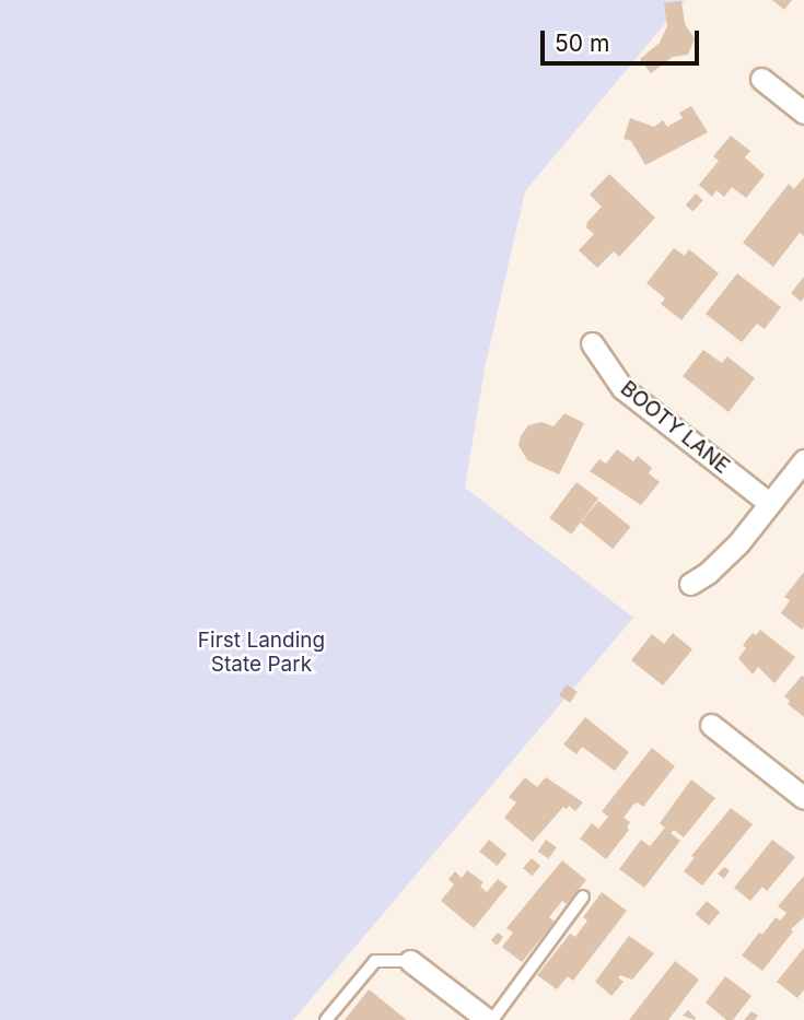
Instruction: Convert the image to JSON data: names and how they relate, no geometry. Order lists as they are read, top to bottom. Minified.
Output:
{"streets":{"street":["BOOTY LANE"]},"parks":["First Landing State Park"],"scale_bar":"50 m"}
